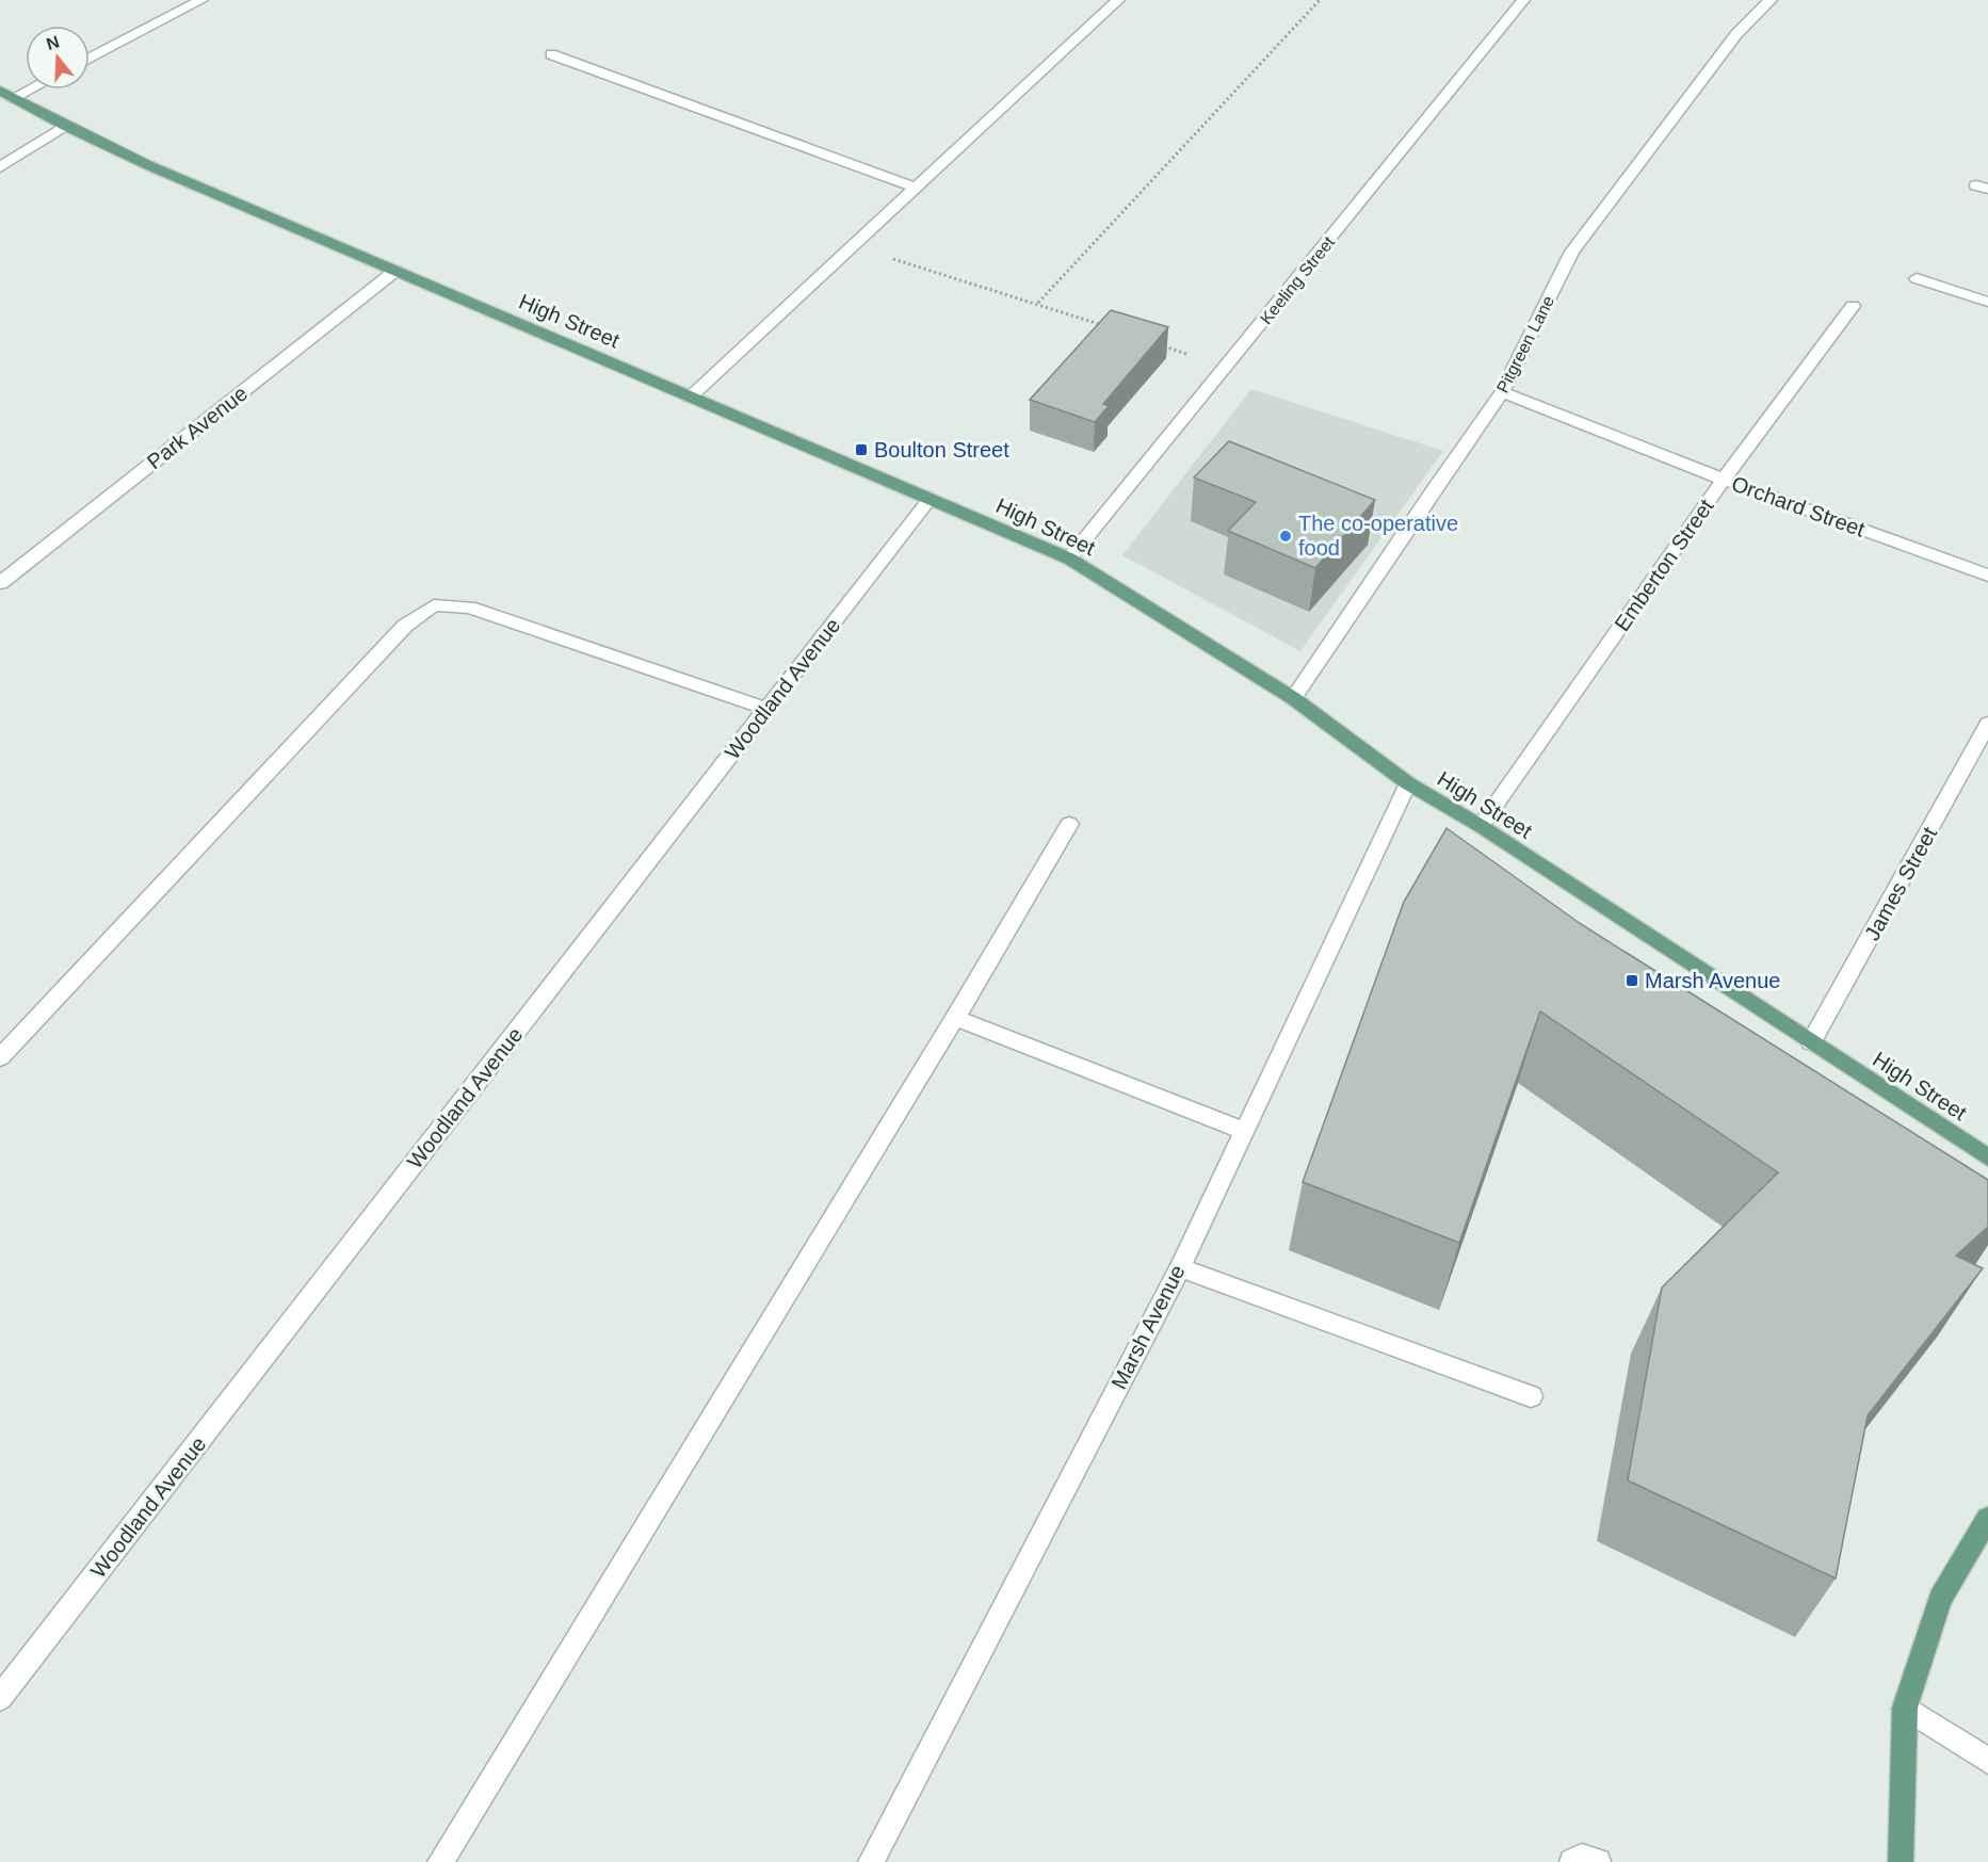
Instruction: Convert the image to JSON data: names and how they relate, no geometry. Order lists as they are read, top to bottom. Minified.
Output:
{"streets":{"main road":["High Street"],"street":["Keeling Street","Pitgreen Lane","Park Avenue","Orchard Street","Emberton Street","Woodland Avenue","James Street","Marsh Avenue"]},"crossings":[["Keeling Street","High Street"],["High Street","Pitgreen Lane"],["High Street","Park Avenue"],["High Street","Emberton Street"],["High Street","Woodland Avenue"],["High Street","James Street"],["High Street","Marsh Avenue"],["Pitgreen Lane","Orchard Street"],["Orchard Street","Emberton Street"]],"places":{"transit":["Boulton Street","Marsh Avenue"],"other":["The co-operative food"]},"north":"top"}
